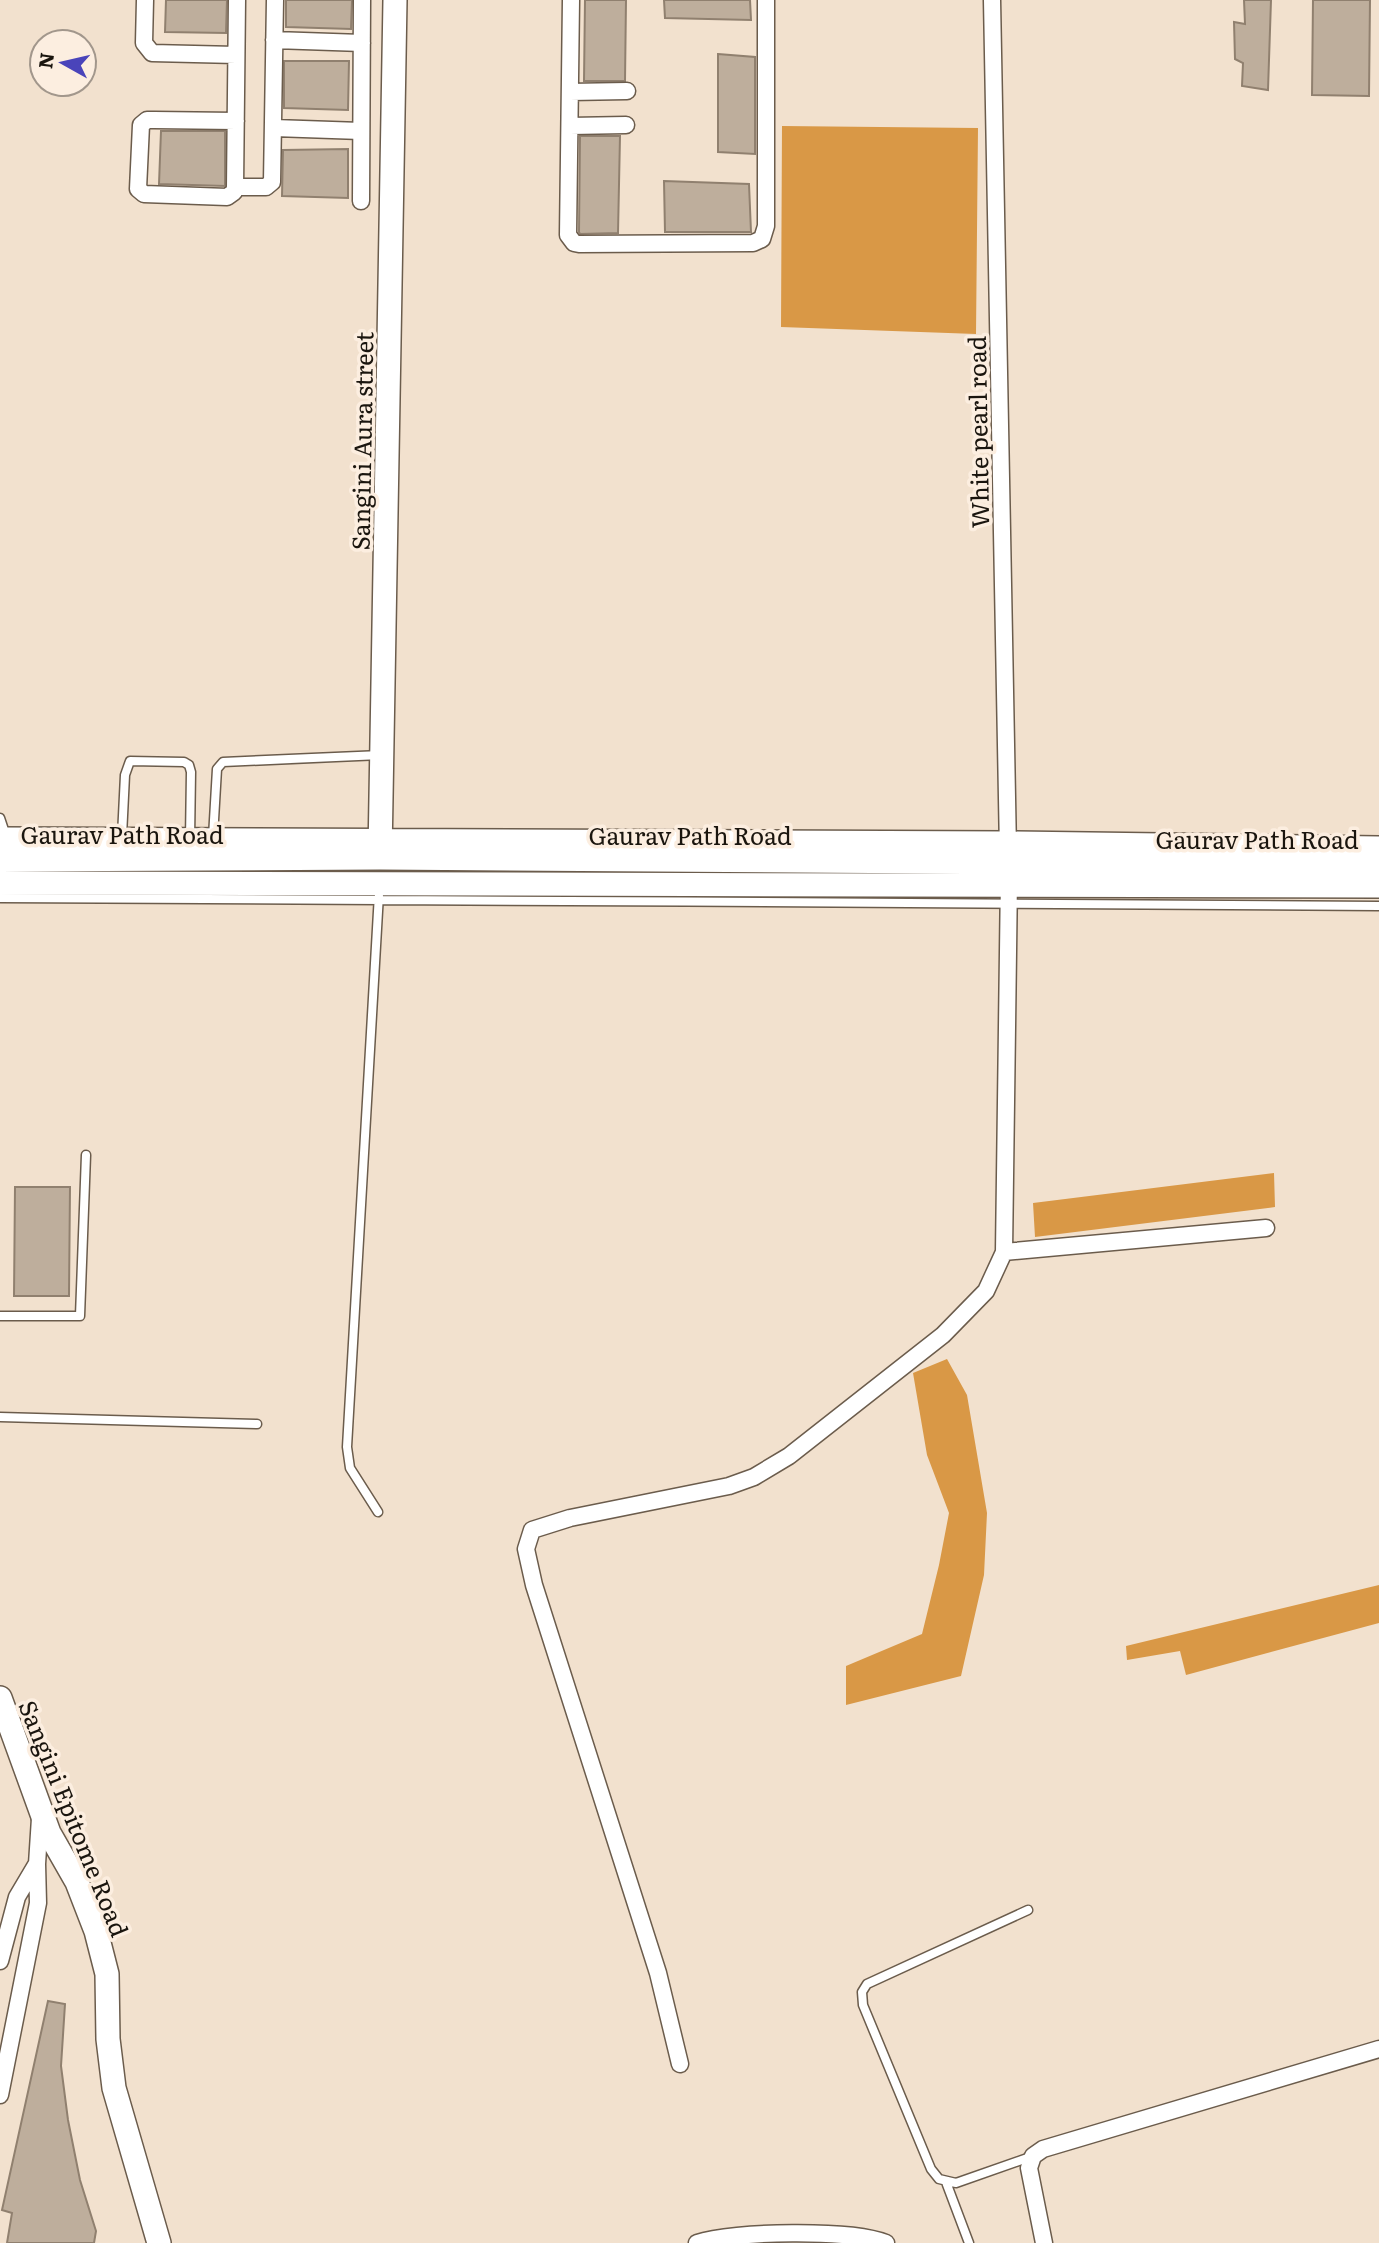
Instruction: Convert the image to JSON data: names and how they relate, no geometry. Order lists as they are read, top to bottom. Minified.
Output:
{"streets":{"main road":["Sangini Aura street","Gaurav Path Road","Sangini Epitome Road"],"street":["White pearl road"]},"crossings":[["White pearl road","Gaurav Path Road"],["Sangini Aura street","Gaurav Path Road"]],"north":"left"}
